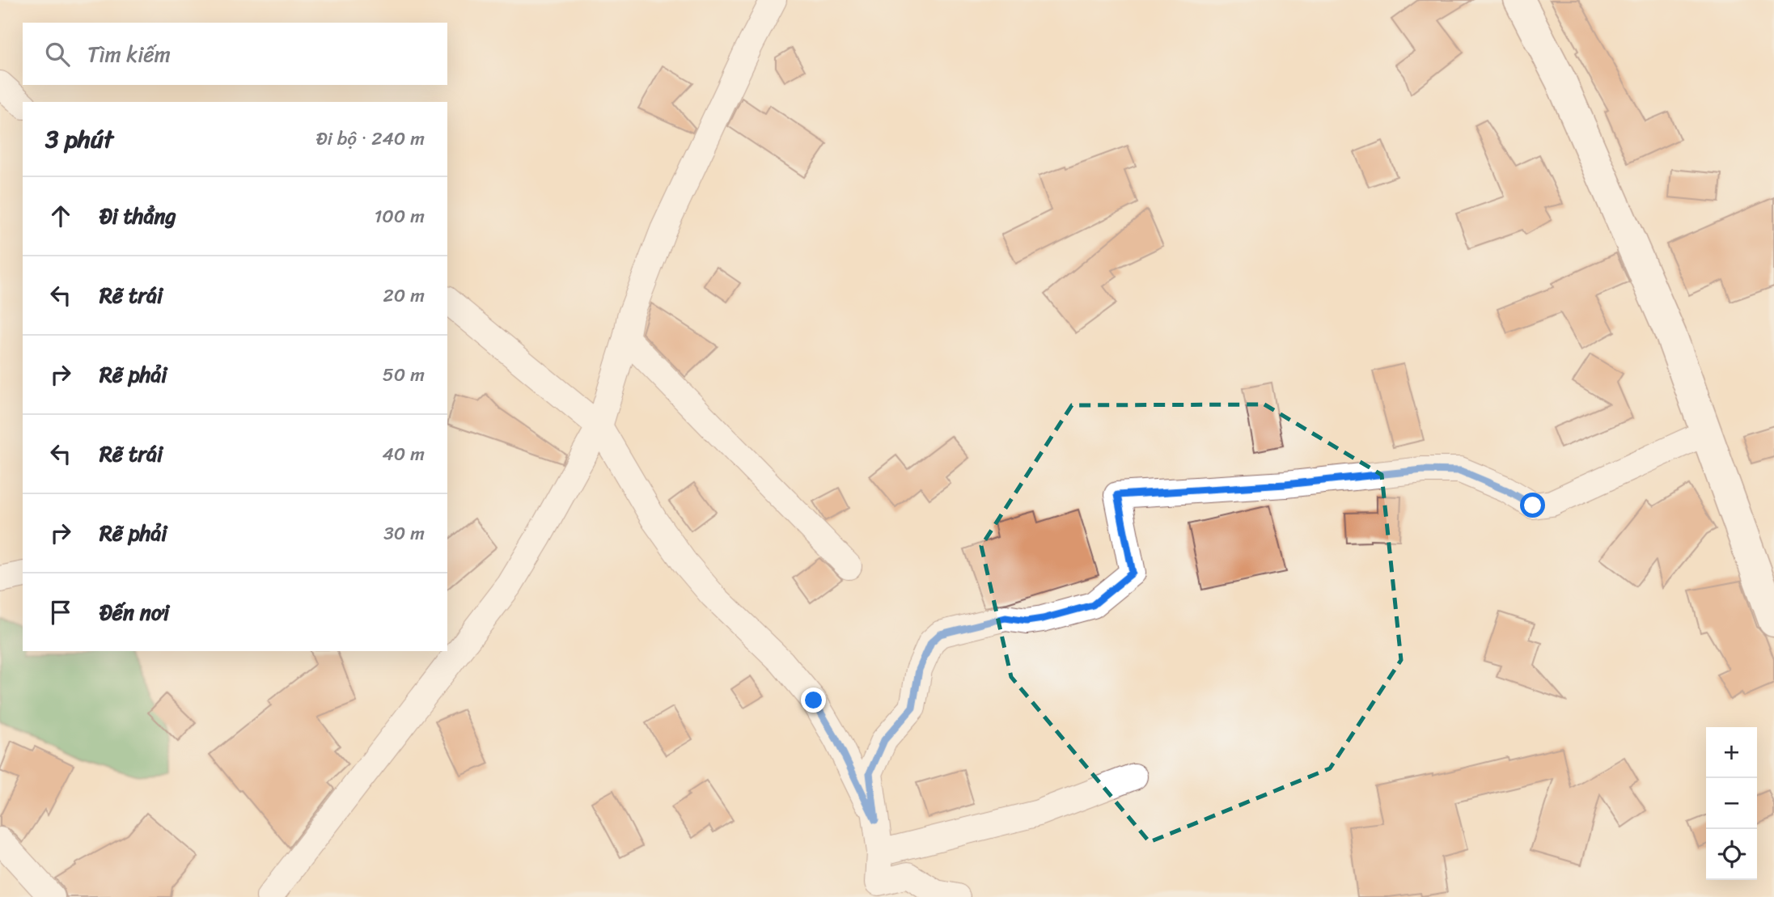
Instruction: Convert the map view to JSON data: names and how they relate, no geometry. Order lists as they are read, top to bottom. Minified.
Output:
{"page":{"search":"Tìm kiếm","heading":["3 phút","Đi bộ · 240 m"],"list":[["Đi thẳng","100 m"],["Rẽ trái","20 m"],["Rẽ phải","50 m"],["Rẽ trái","40 m"],["Rẽ phải","30 m"],"Đến nơi"],"map_buttons":["+","−"]}}
